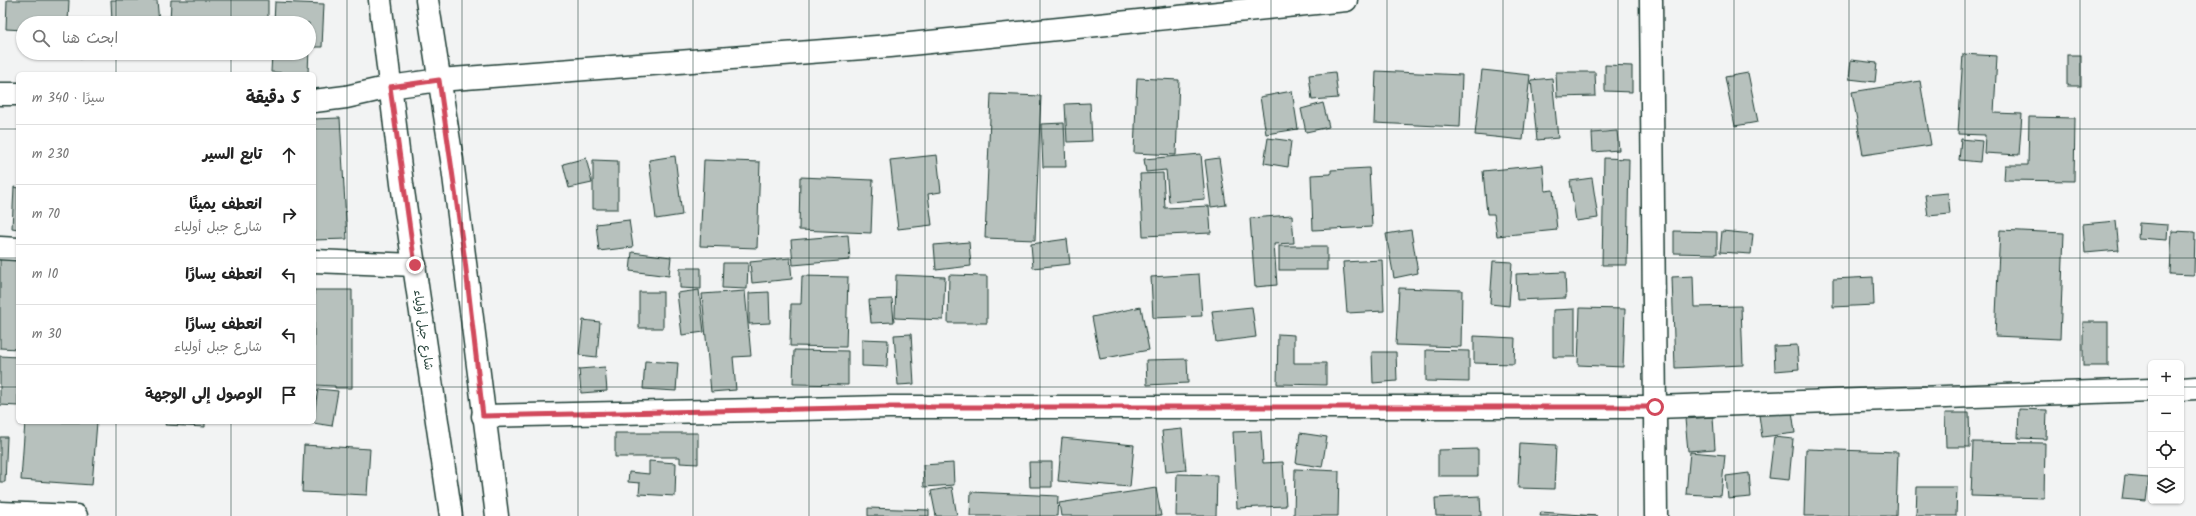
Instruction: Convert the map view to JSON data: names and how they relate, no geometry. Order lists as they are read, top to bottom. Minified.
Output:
{"streets":{"street":["شارع جبل أولياء"]},"page":{"search":"ابحث هنا","heading":["5 دقيقة","سيرًا · 340 m"],"list":[["تابع السير","230 m"],["انعطف يمينًا","شارع جبل أولياء","70 m"],["انعطف يسارًا","10 m"],["انعطف يسارًا","شارع جبل أولياء","30 m"],"الوصول إلى الوجهة"],"map_buttons":["+","−"]}}
